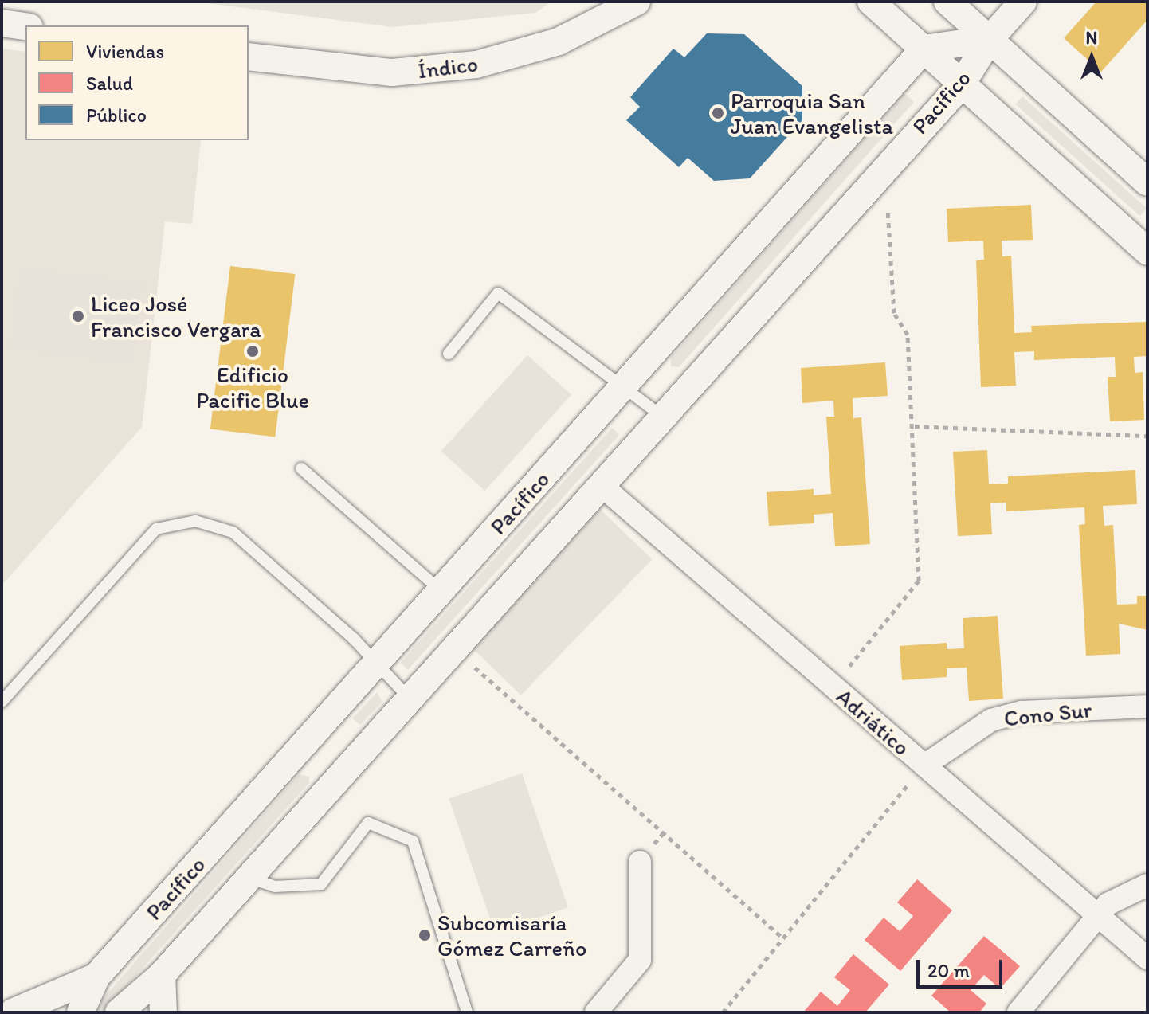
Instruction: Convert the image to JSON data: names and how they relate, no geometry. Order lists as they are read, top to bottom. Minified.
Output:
{"streets":{"street":["Índico","Pacífico","Cono Sur","Adriático"]},"crossings":[["Pacífico","Adriático"],["Cono Sur","Adriático"]],"places":["Parroquia San Juan Evangelista","Liceo José Francisco Vergara","Edificio Pacific Blue","Subcomisaría Gómez Carreño"],"legend":["Viviendas","Salud","Público"],"scale_bar":"20 m","north":"top"}
